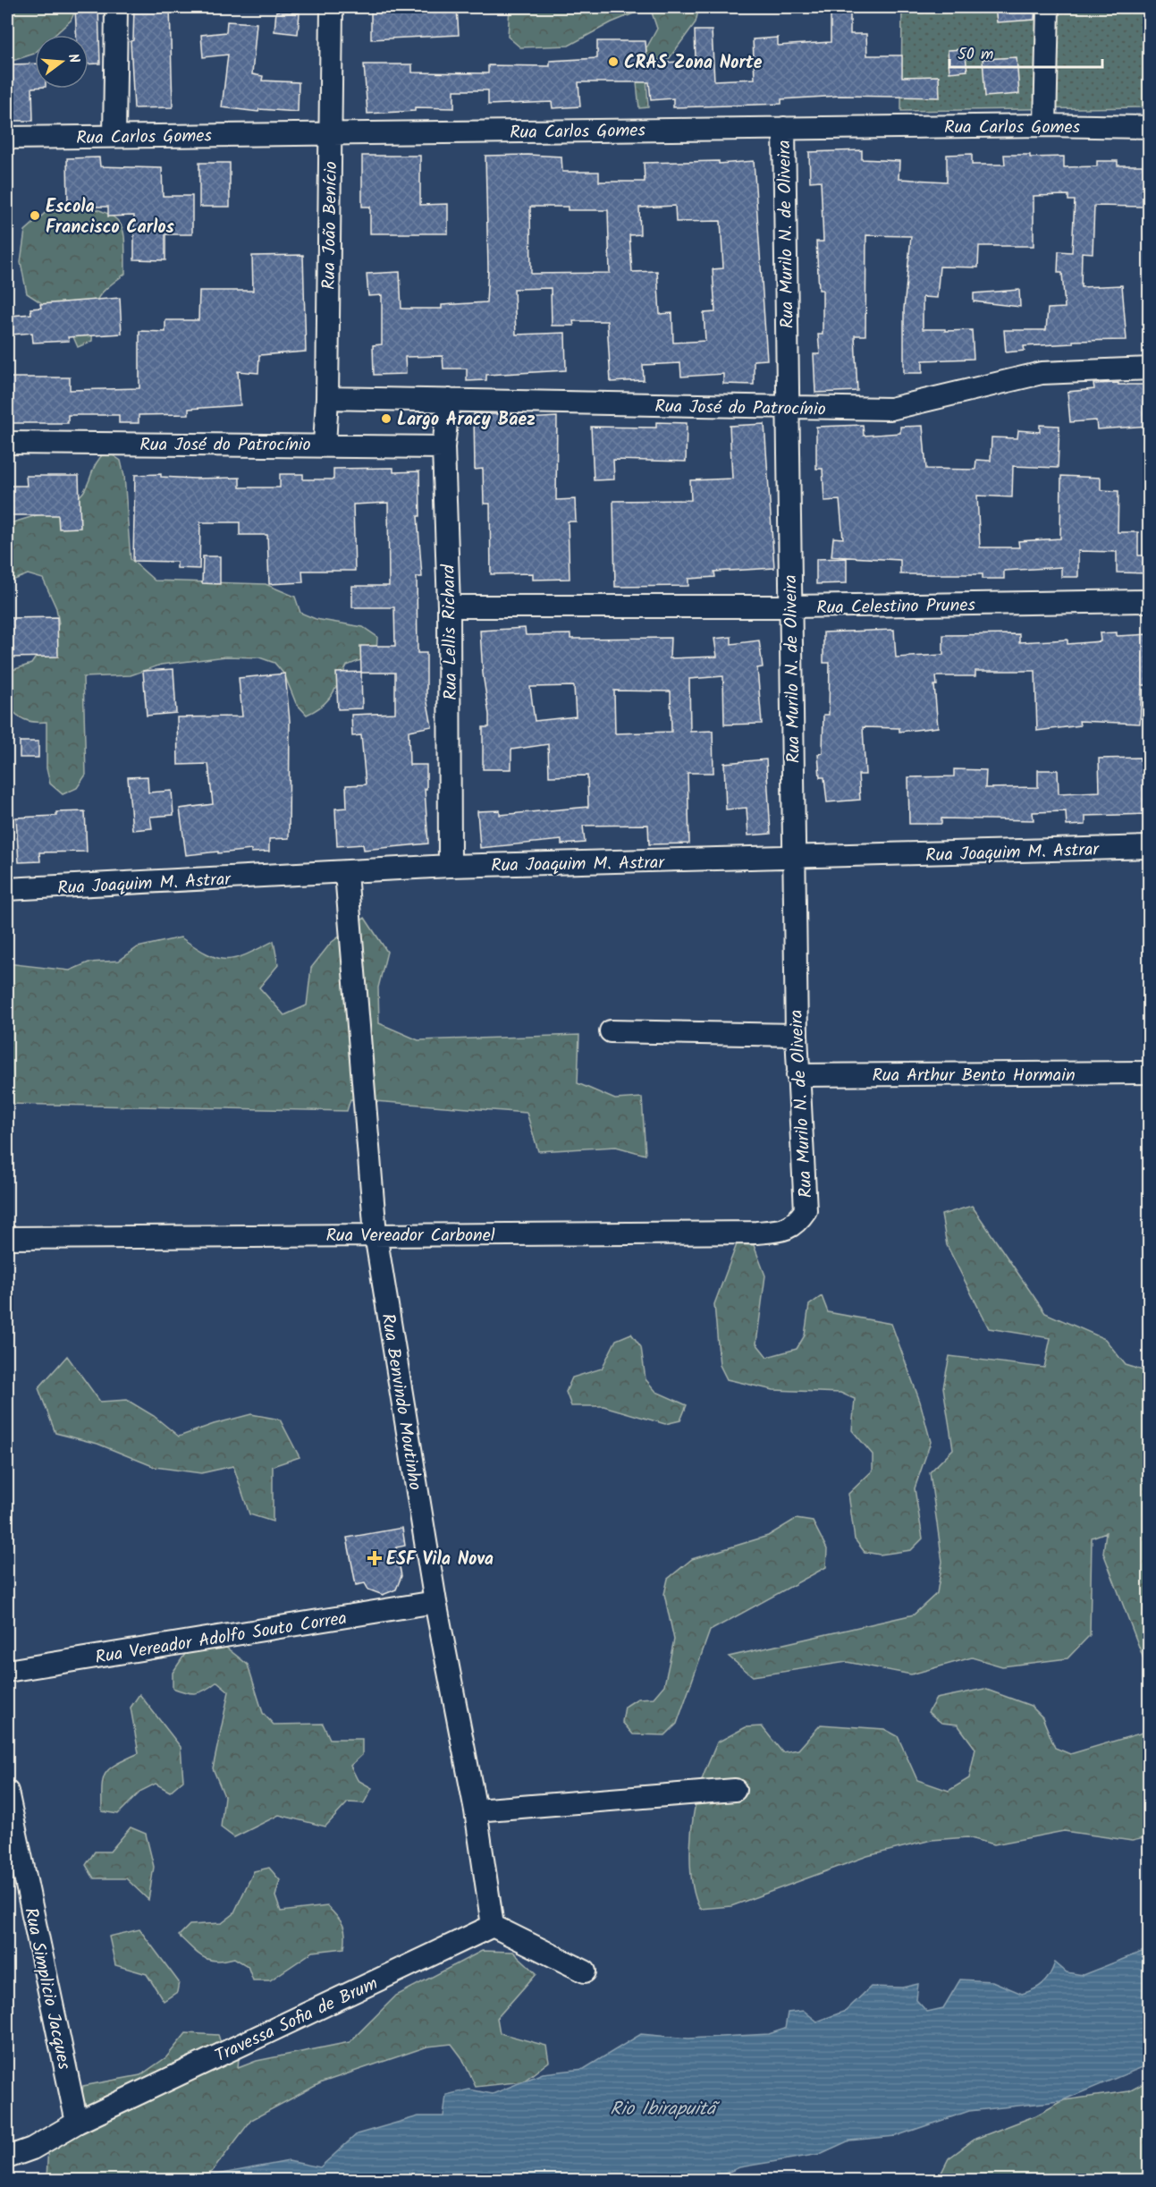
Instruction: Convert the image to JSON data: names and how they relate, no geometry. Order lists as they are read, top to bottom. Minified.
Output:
{"streets":{"street":["Rua Carlos Gomes","Rua João Benício","Rua Murilo N. de Oliveira","Rua José do Patrocínio","Rua Celestino Prunes","Rua Lellis Richard","Rua Joaquim M. Astrar","Rua Arthur Bento Hormain","Rua Vereador Carbonel","Rua Benvindo Moutinho","Rua Vereador Adolfo Souto Correa","Rua Simplicio Jacques","Travessa Sofia de Brum"]},"crossings":[["Rua Carlos Gomes","Rua João Benício"],["Rua Carlos Gomes","Rua Murilo N. de Oliveira"],["Rua João Benício","Rua José do Patrocínio"],["Rua Murilo N. de Oliveira","Rua José do Patrocínio"],["Rua Murilo N. de Oliveira","Rua Celestino Prunes"],["Rua Murilo N. de Oliveira","Rua Joaquim M. Astrar"],["Rua Murilo N. de Oliveira","Rua Arthur Bento Hormain"],["Rua Murilo N. de Oliveira","Rua Vereador Carbonel"],["Rua José do Patrocínio","Rua Lellis Richard"],["Rua Celestino Prunes","Rua Lellis Richard"],["Rua Lellis Richard","Rua Joaquim M. Astrar"],["Rua Joaquim M. Astrar","Rua Benvindo Moutinho"],["Rua Vereador Carbonel","Rua Benvindo Moutinho"],["Rua Benvindo Moutinho","Rua Vereador Adolfo Souto Correa"],["Rua Benvindo Moutinho","Travessa Sofia de Brum"],["Rua Simplicio Jacques","Travessa Sofia de Brum"]],"water":["Rio Ibirapuitã"],"places":{"other":["CRAS Zona Norte","Escola Francisco Carlos","Largo Aracy Baez"],"health":["ESF Vila Nova"]},"scale_bar":"50 m","north":"right"}
